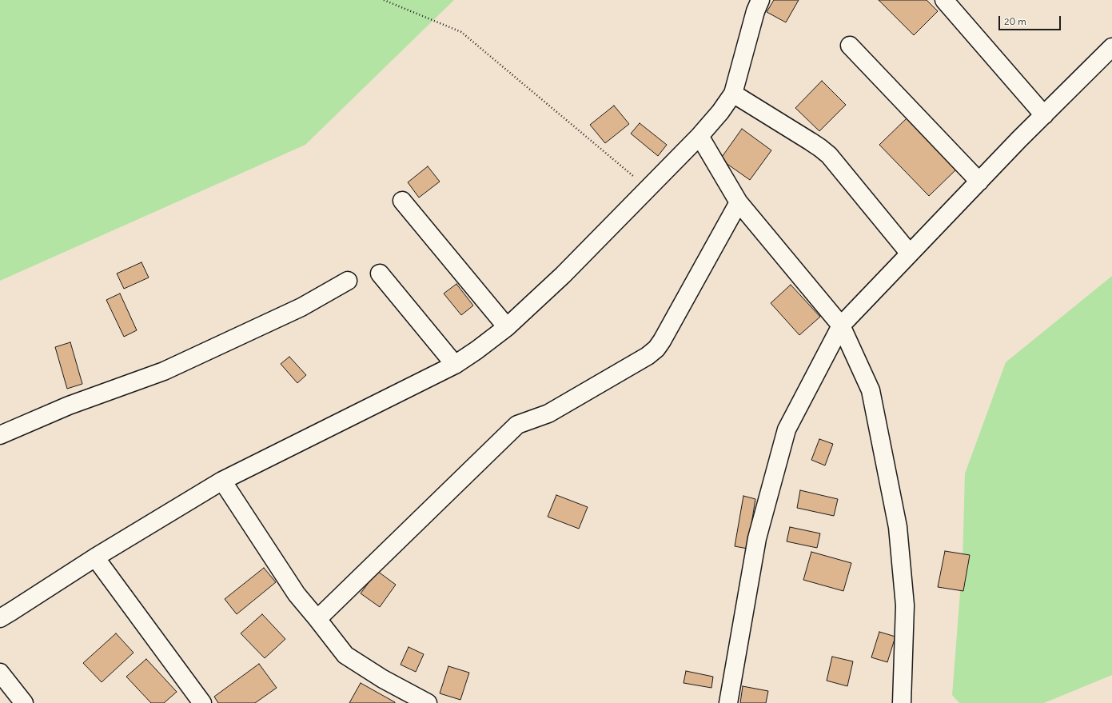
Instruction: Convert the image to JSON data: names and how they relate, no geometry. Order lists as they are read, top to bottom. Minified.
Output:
{"scale_bar":"20 m"}
